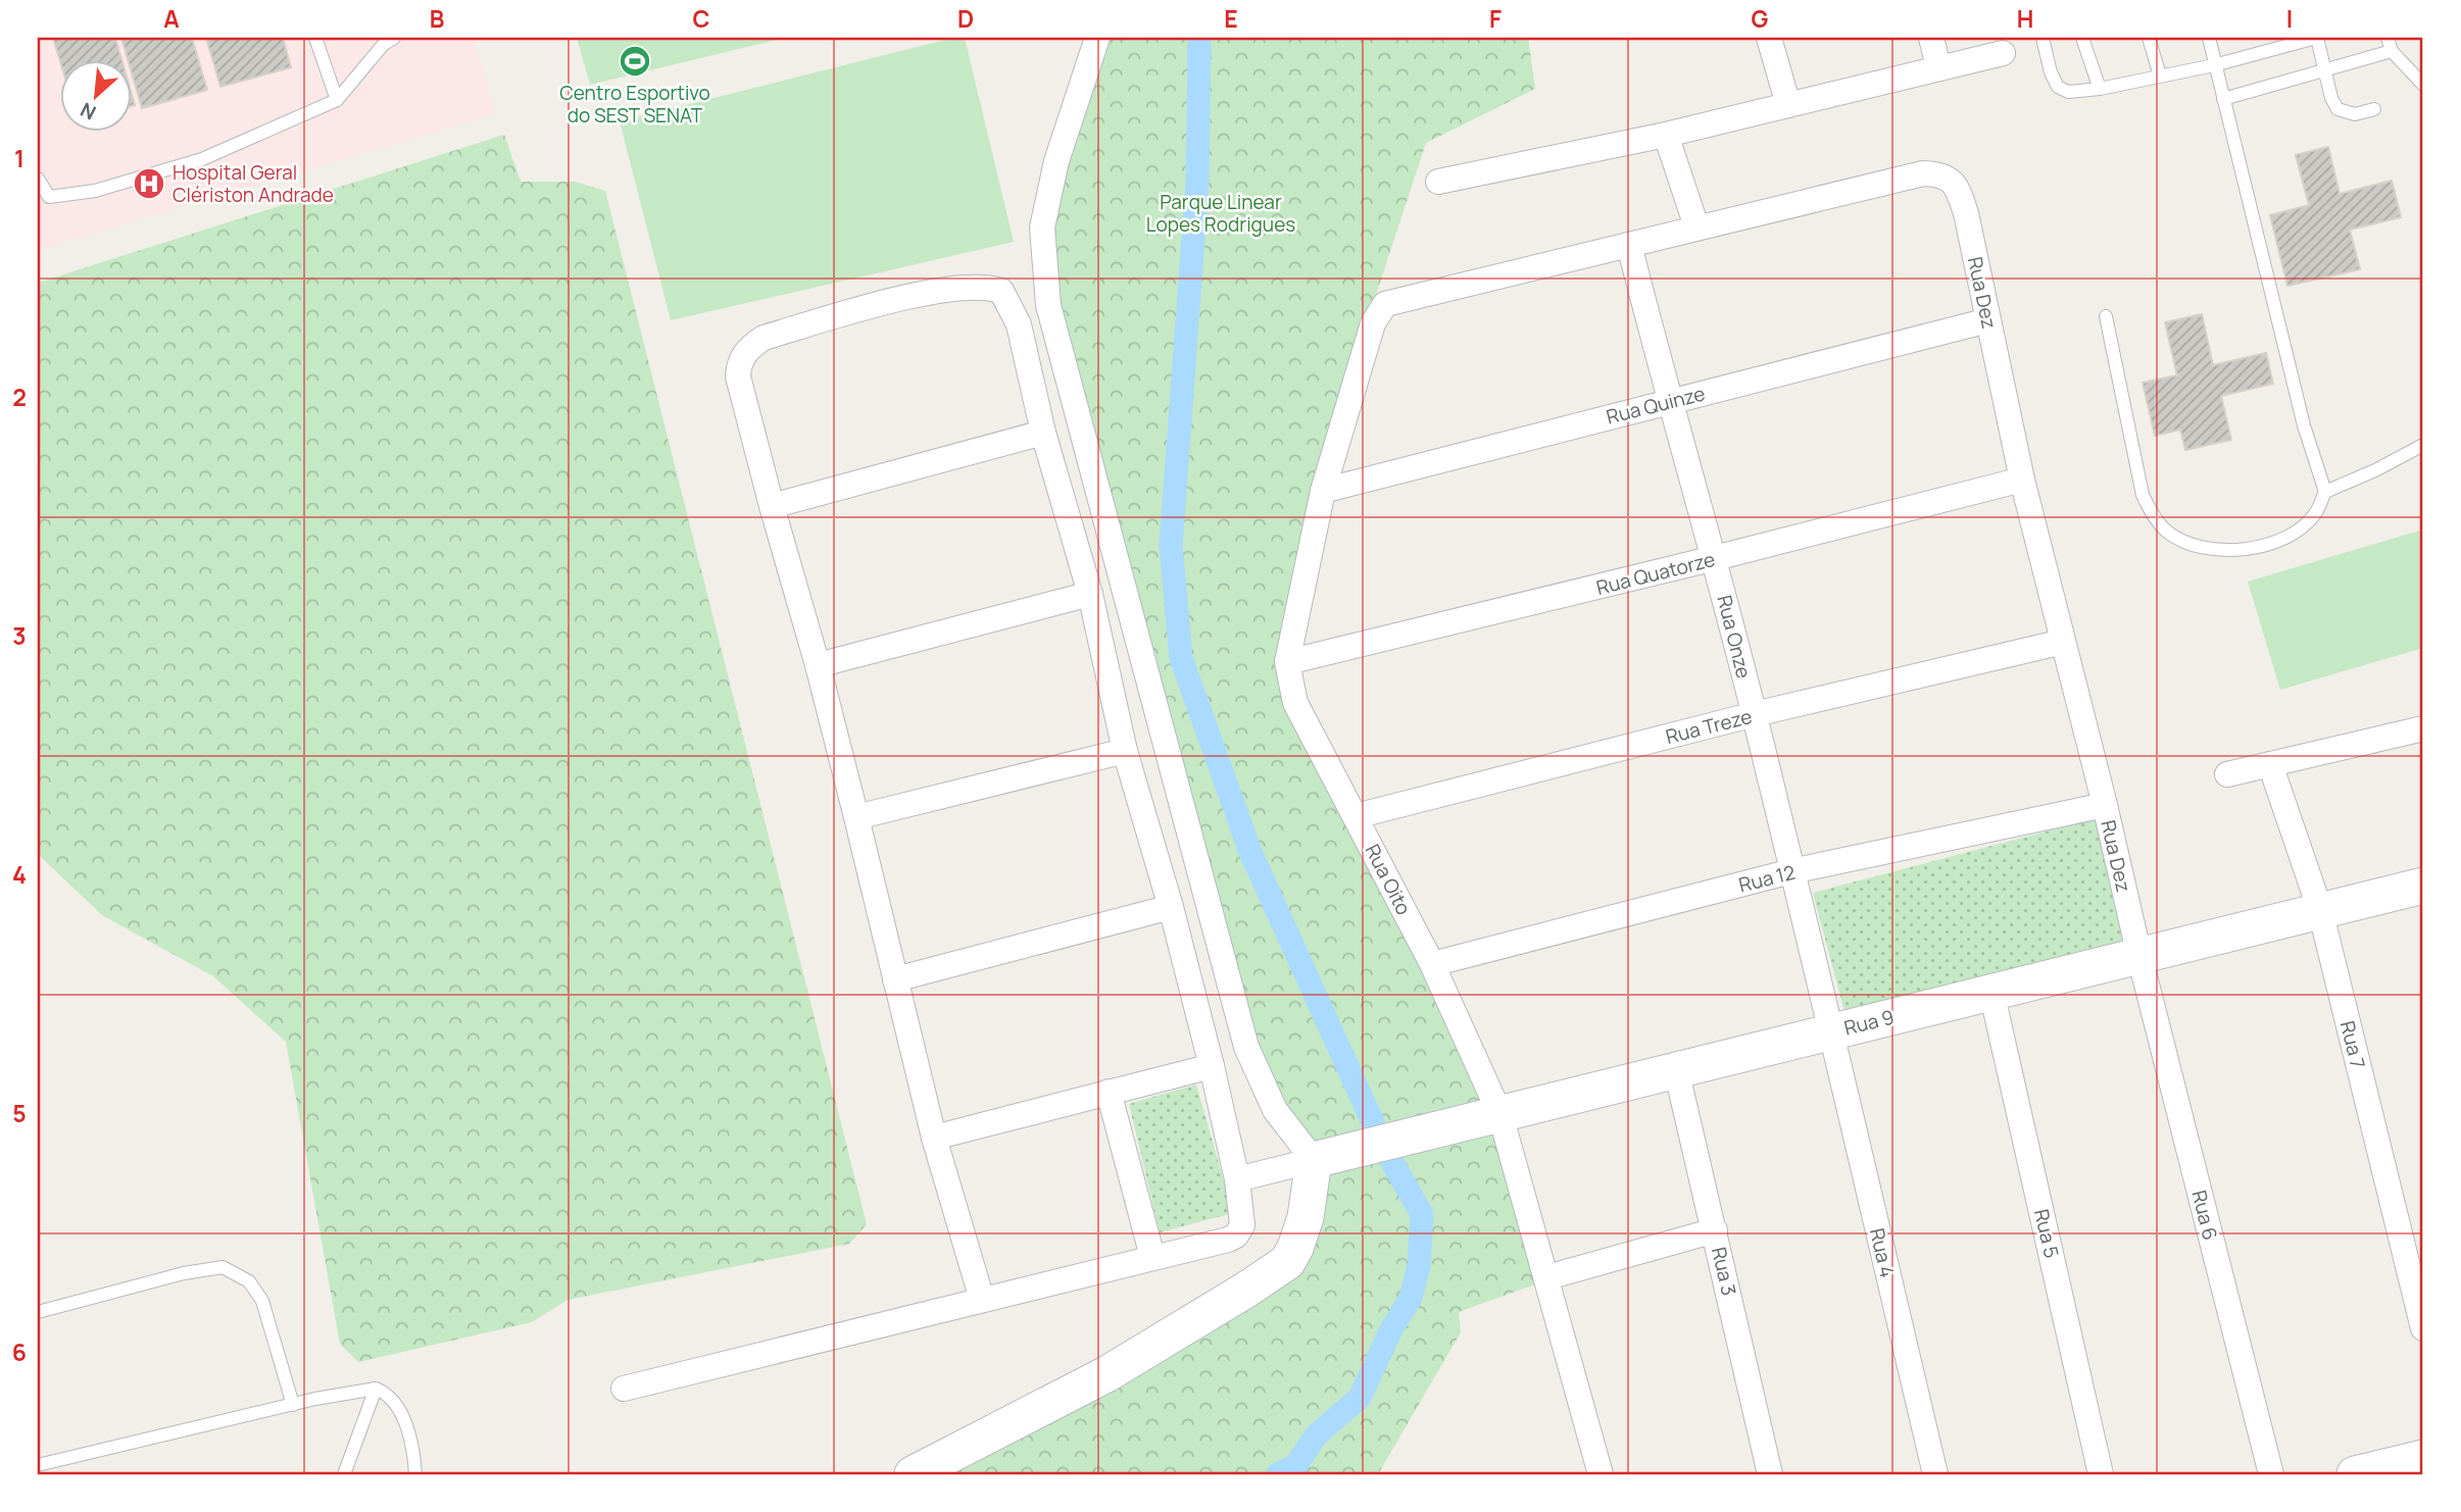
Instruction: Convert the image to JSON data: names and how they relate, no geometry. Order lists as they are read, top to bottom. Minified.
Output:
{"streets":{"street":["Rua Dez","Rua Quinze","Rua Quatorze","Rua Onze","Rua Treze","Rua 12","Rua Oito","Rua 9","Rua 7","Rua 6","Rua 5","Rua 4","Rua 3"]},"crossings":[["Rua Dez","Rua Quinze"],["Rua Dez","Rua Quatorze"],["Rua Dez","Rua Onze"],["Rua Dez","Rua Treze"],["Rua Dez","Rua 12"],["Rua Dez","Rua Oito"],["Rua Dez","Rua 9"],["Rua Dez","Rua 6"],["Rua Quinze","Rua Onze"],["Rua Quinze","Rua Oito"],["Rua Quatorze","Rua Onze"],["Rua Quatorze","Rua Oito"],["Rua Onze","Rua Treze"],["Rua Onze","Rua 12"],["Rua Onze","Rua 9"],["Rua Onze","Rua 4"],["Rua Treze","Rua Oito"],["Rua 12","Rua Oito"],["Rua Oito","Rua 9"],["Rua 9","Rua 7"],["Rua 9","Rua 6"],["Rua 9","Rua 5"],["Rua 9","Rua 4"],["Rua 9","Rua 3"]],"parks":["Parque Linear Lopes Rodrigues"],"places":{"sports":["Centro Esportivo do SEST SENAT"],"hospital":["Hospital Geral Clériston Andrade"]},"north":"bottom left","grid":{"columns":["A","B","C","D","E","F","G","H","I"],"rows":["1","2","3","4","5","6"]}}
